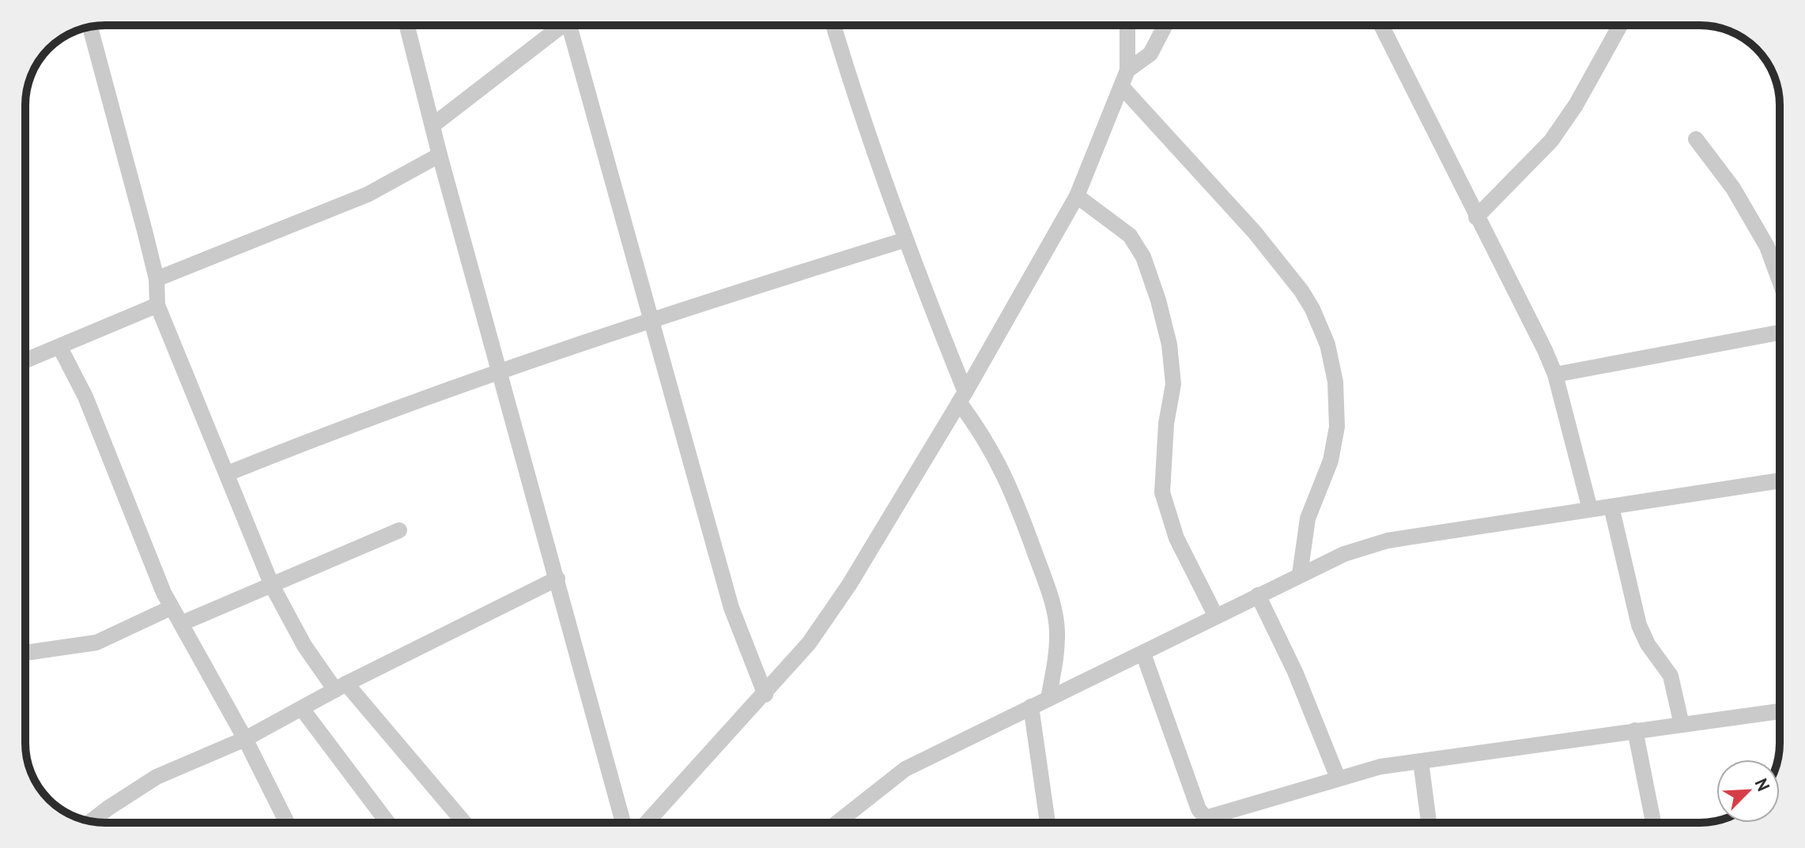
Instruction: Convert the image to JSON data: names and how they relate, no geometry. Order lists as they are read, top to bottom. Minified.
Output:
{"north":"top right"}
